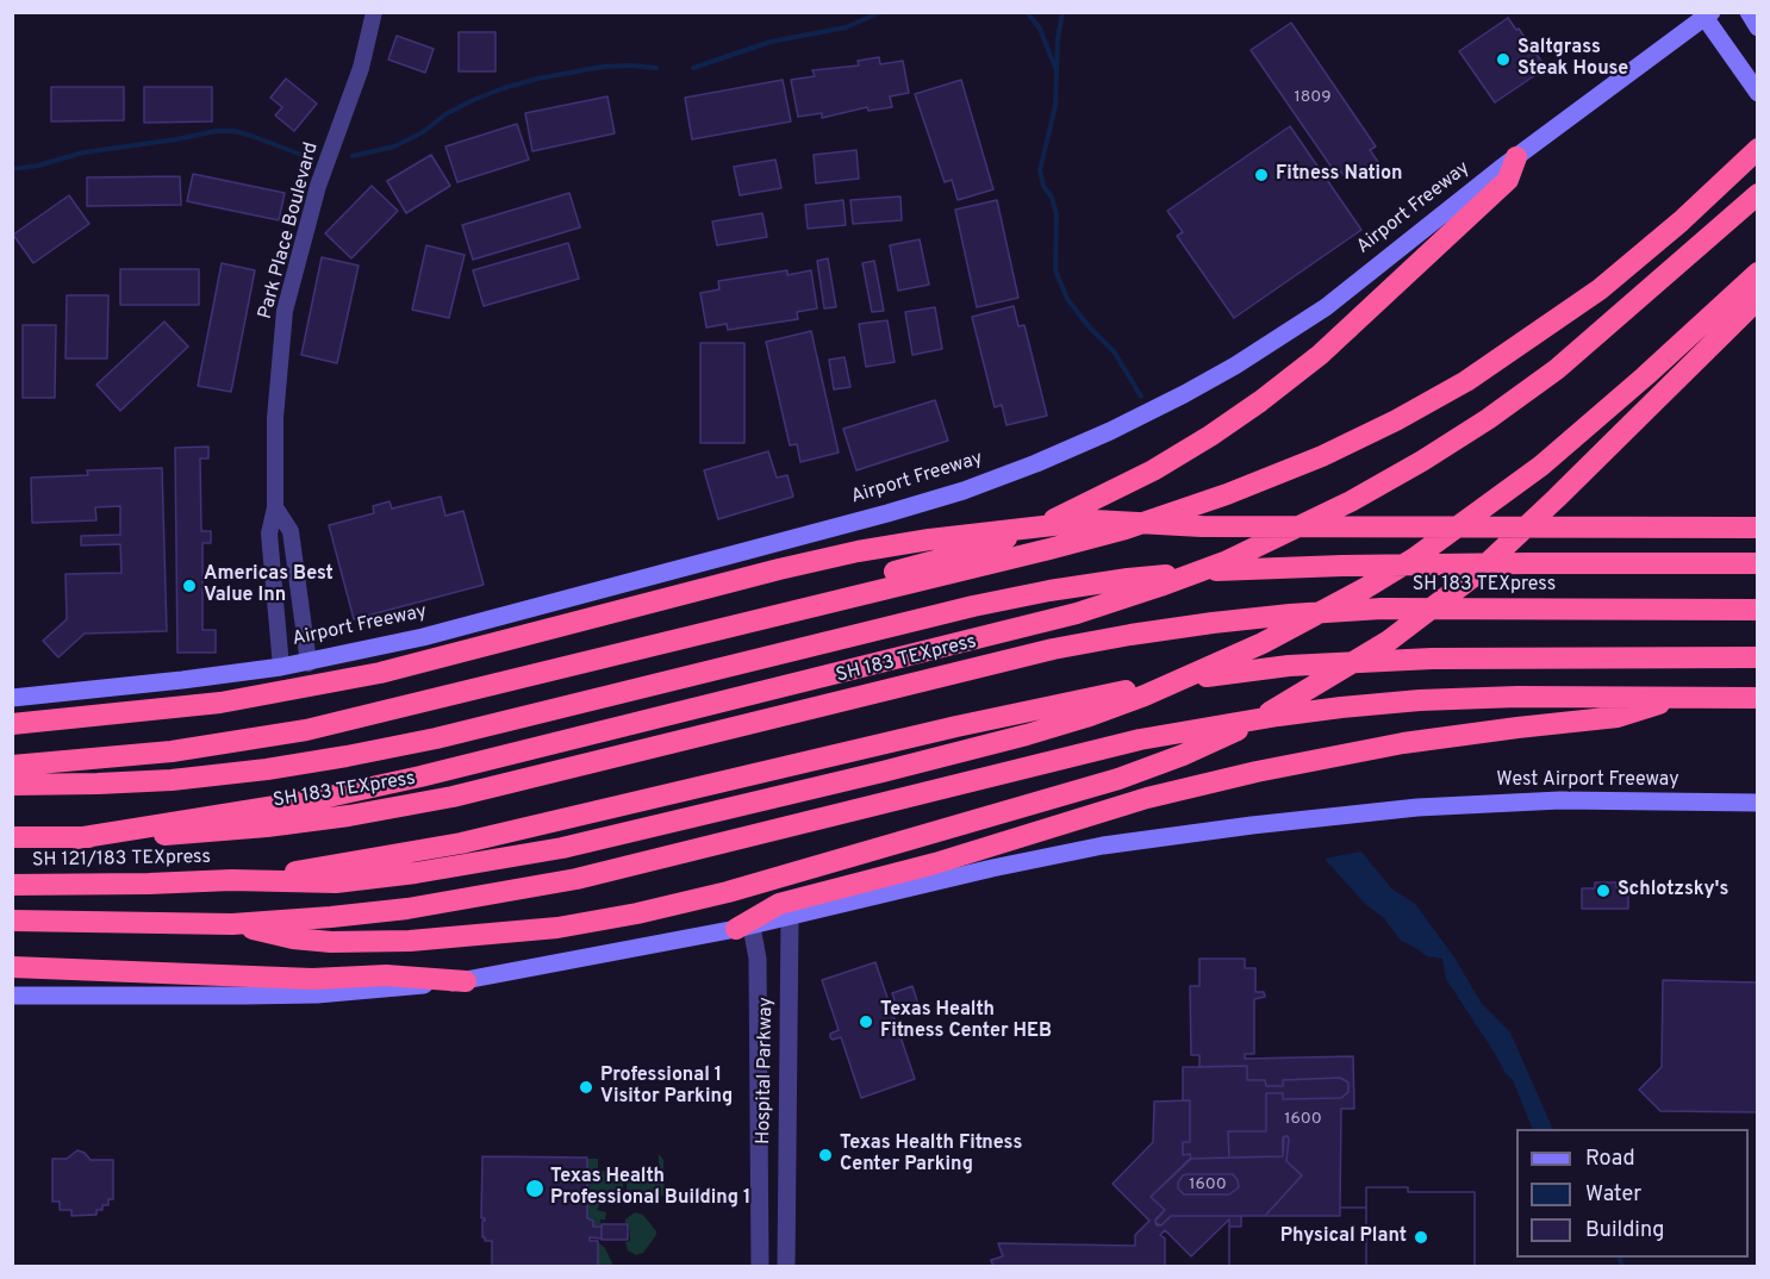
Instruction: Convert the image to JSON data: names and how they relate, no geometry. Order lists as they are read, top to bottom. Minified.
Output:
{"streets":{"highway":["SH 183 TEXpress","SH 121/183 TEXpress"],"main road":["Airport Freeway","West Airport Freeway"],"street":["Park Place Boulevard","Hospital Parkway"]},"crossings":[["Airport Freeway","Park Place Boulevard"],["SH 183 TEXpress","SH 121/183 TEXpress"],["West Airport Freeway","Hospital Parkway"]],"places":["Saltgrass Steak House","Fitness Nation","Americas Best Value Inn","Schlotzsky's","Texas Health Fitness Center HEB","Professional 1 Visitor Parking","Texas Health Fitness Center Parking","Texas Health Professional Building 1","Physical Plant"],"house_numbers":["1809","1600","1600"],"legend":["Road","Water","Building"]}
